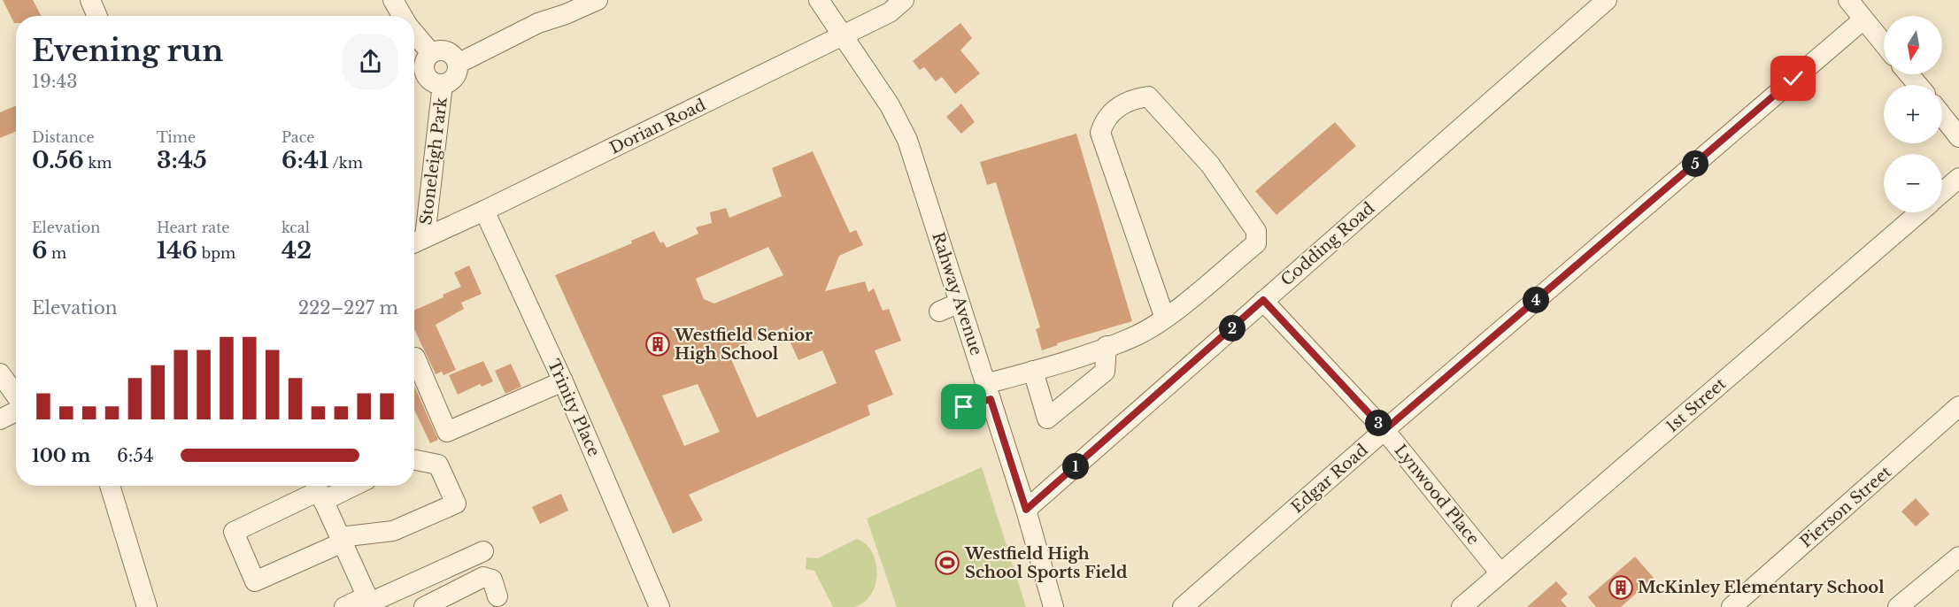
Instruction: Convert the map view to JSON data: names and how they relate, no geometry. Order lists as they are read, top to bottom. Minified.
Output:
{"streets":{"street":["Dorian Road","Stoneleigh Park","Codding Road","Rahway Avenue","1st Street","Trinity Place","Edgar Road","Lynwood Place","Pierson Street"]},"crossings":[["Dorian Road","Stoneleigh Park"],["Dorian Road","Rahway Avenue"],["Dorian Road","Trinity Place"],["Codding Road","Rahway Avenue"],["Codding Road","Lynwood Place"],["1st Street","Lynwood Place"],["Edgar Road","Lynwood Place"]],"places":{"building":["Westfield Senior High School","McKinley Elementary School"],"sports":["Westfield High School Sports Field"]},"north":"bottom","page":{"map_buttons":["+","−"],"heading":["Evening run","19:43"],"stats":[["Distance","0.56 km"],["Time","3:45"],["Pace","6:41 /km"],["Elevation","6 m"],["Heart rate","146 bpm"],["kcal","42"]],"pins":["5","4","2","3","1"],"chart":["Elevation","222–227 m"],"list":[{"name":"100 m","note":"6:54"}]}}
